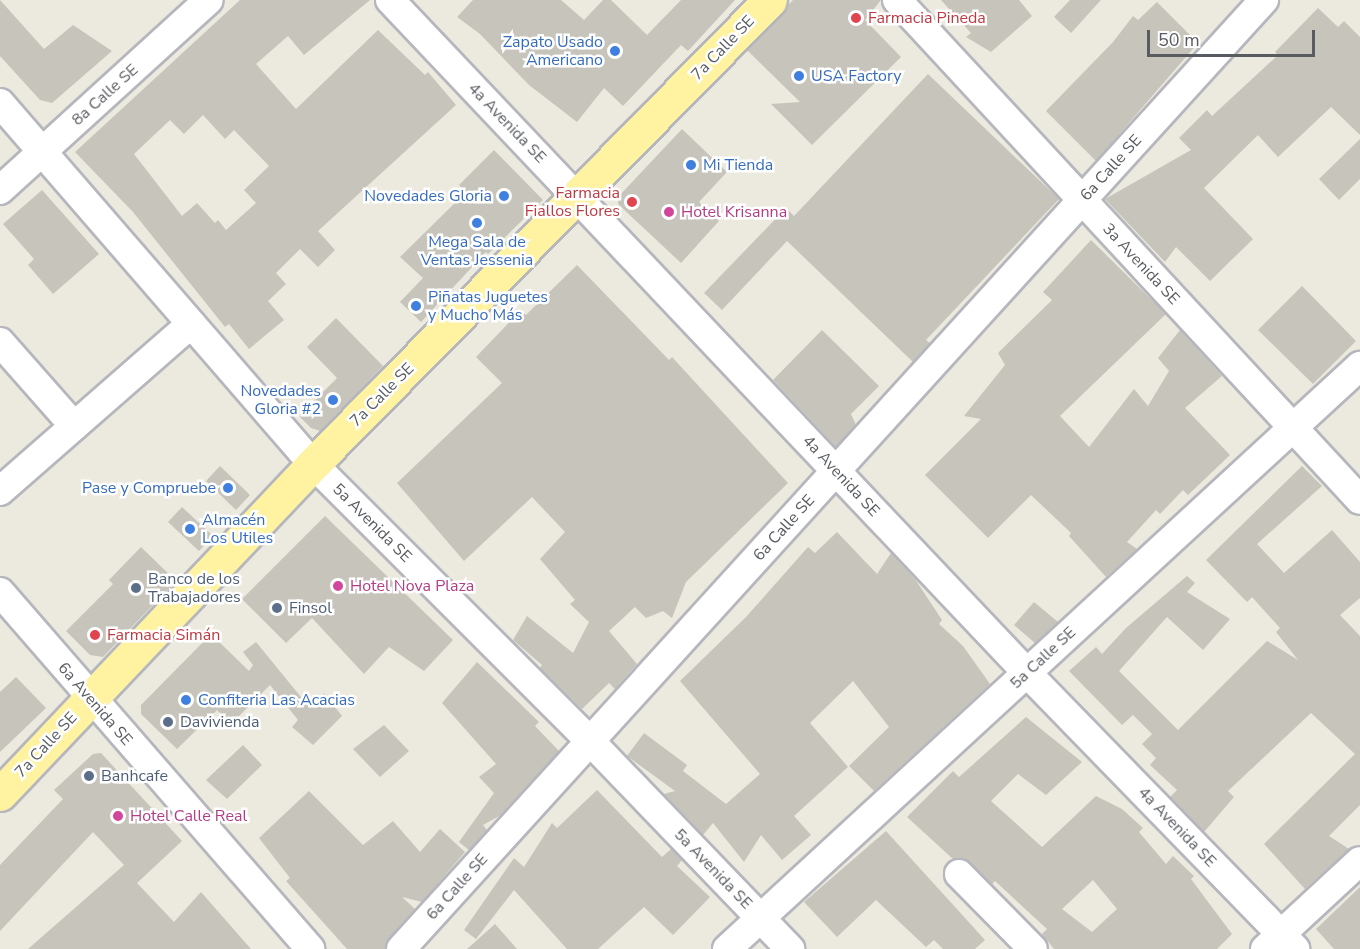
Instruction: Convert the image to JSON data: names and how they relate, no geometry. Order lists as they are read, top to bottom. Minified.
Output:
{"streets":{"main road":["7a Calle SE"],"street":["8a Calle SE","4a Avenida SE","6a Calle SE","3a Avenida SE","5a Avenida SE","5a Calle SE","6a Avenida SE"]},"crossings":[["7a Calle SE","4a Avenida SE"],["7a Calle SE","5a Avenida SE"],["7a Calle SE","6a Avenida SE"],["8a Calle SE","5a Avenida SE"],["4a Avenida SE","6a Calle SE"],["4a Avenida SE","5a Calle SE"],["6a Calle SE","3a Avenida SE"],["6a Calle SE","5a Avenida SE"],["3a Avenida SE","5a Calle SE"],["5a Avenida SE","5a Calle SE"]],"places":["Farmacia Pineda","Zapato Usado Americano","USA Factory","Mi Tienda","Novedades Gloria","Farmacia Fiallos Flores","Hotel Krisanna","Mega Sala de Ventas Jessenia","Piñatas Juguetes y Mucho Más","Novedades Gloria #2","Pase y Compruebe","Almacén Los Utiles","Hotel Nova Plaza","Banco de los Trabajadores","Finsol","Farmacia Simán","Confiteria Las Acacias","Davivienda","Banhcafe","Hotel Calle Real"],"scale_bar":"50 m"}
